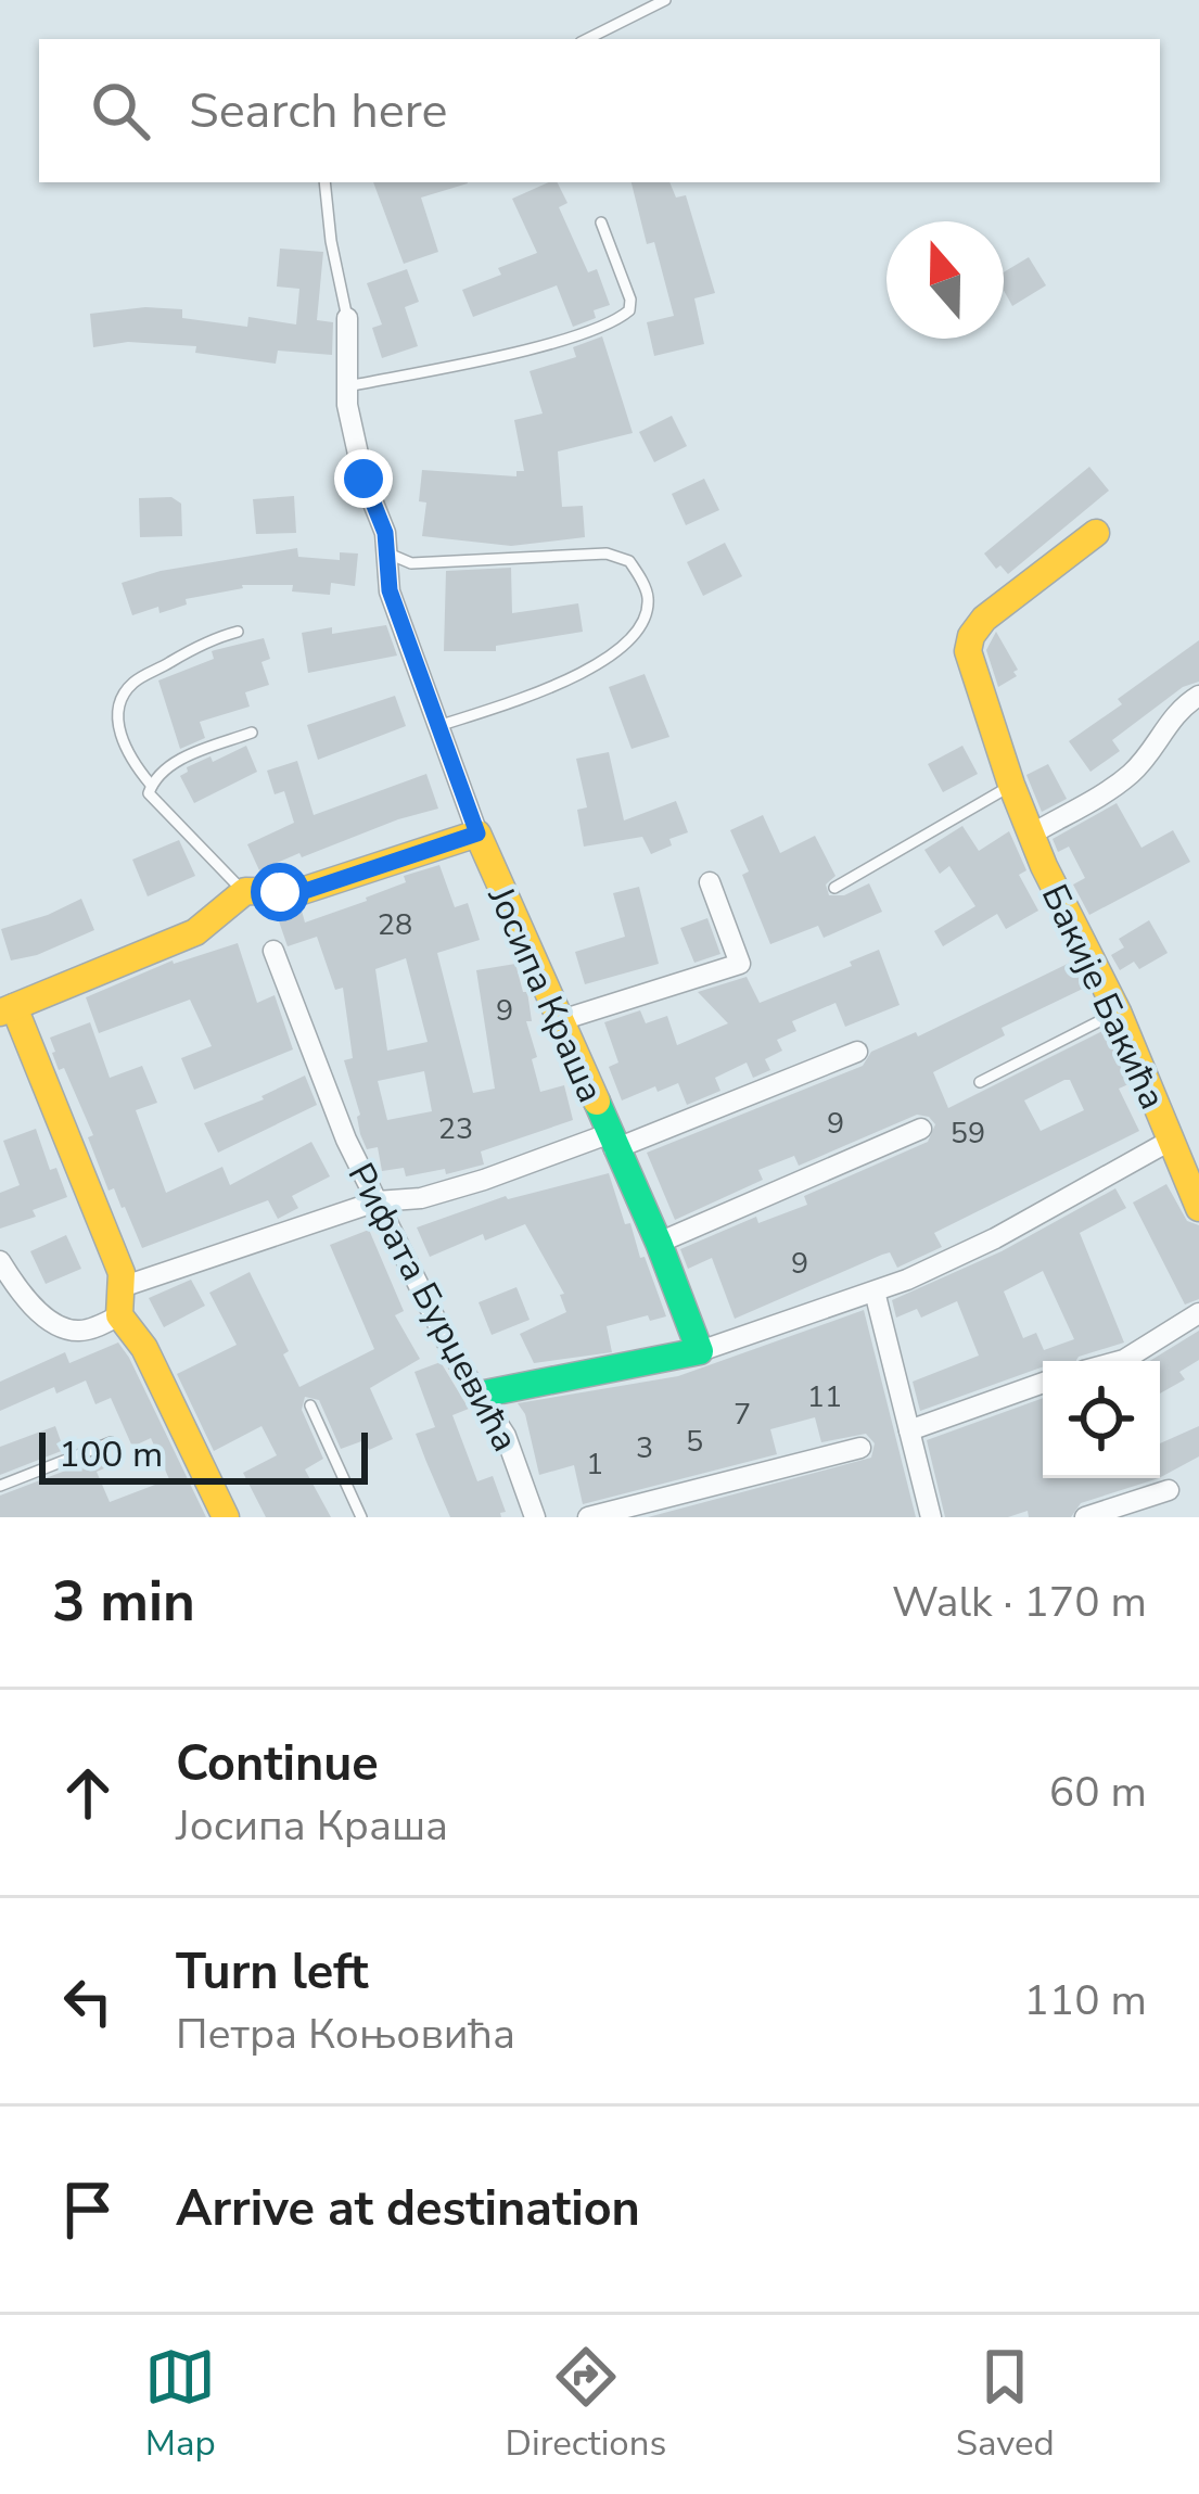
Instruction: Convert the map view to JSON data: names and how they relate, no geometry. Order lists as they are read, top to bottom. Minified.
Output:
{"streets":{"street":["Јосипа Краша","Бакије Бакића","Рифата Бурџевића"]},"house_numbers":["28","9","9","23","59","9","11","7","5","3","1"],"scale_bar":"100 m","north":"top","page":{"search":"Search here","scale":"100 m","heading":["3 min","Walk · 170 m"],"list":[["Continue","Јосипа Краша","60 m"],["Turn left","Петра Коњовића","110 m"],"Arrive at destination"],"nav":["Map","Directions","Saved"]}}
